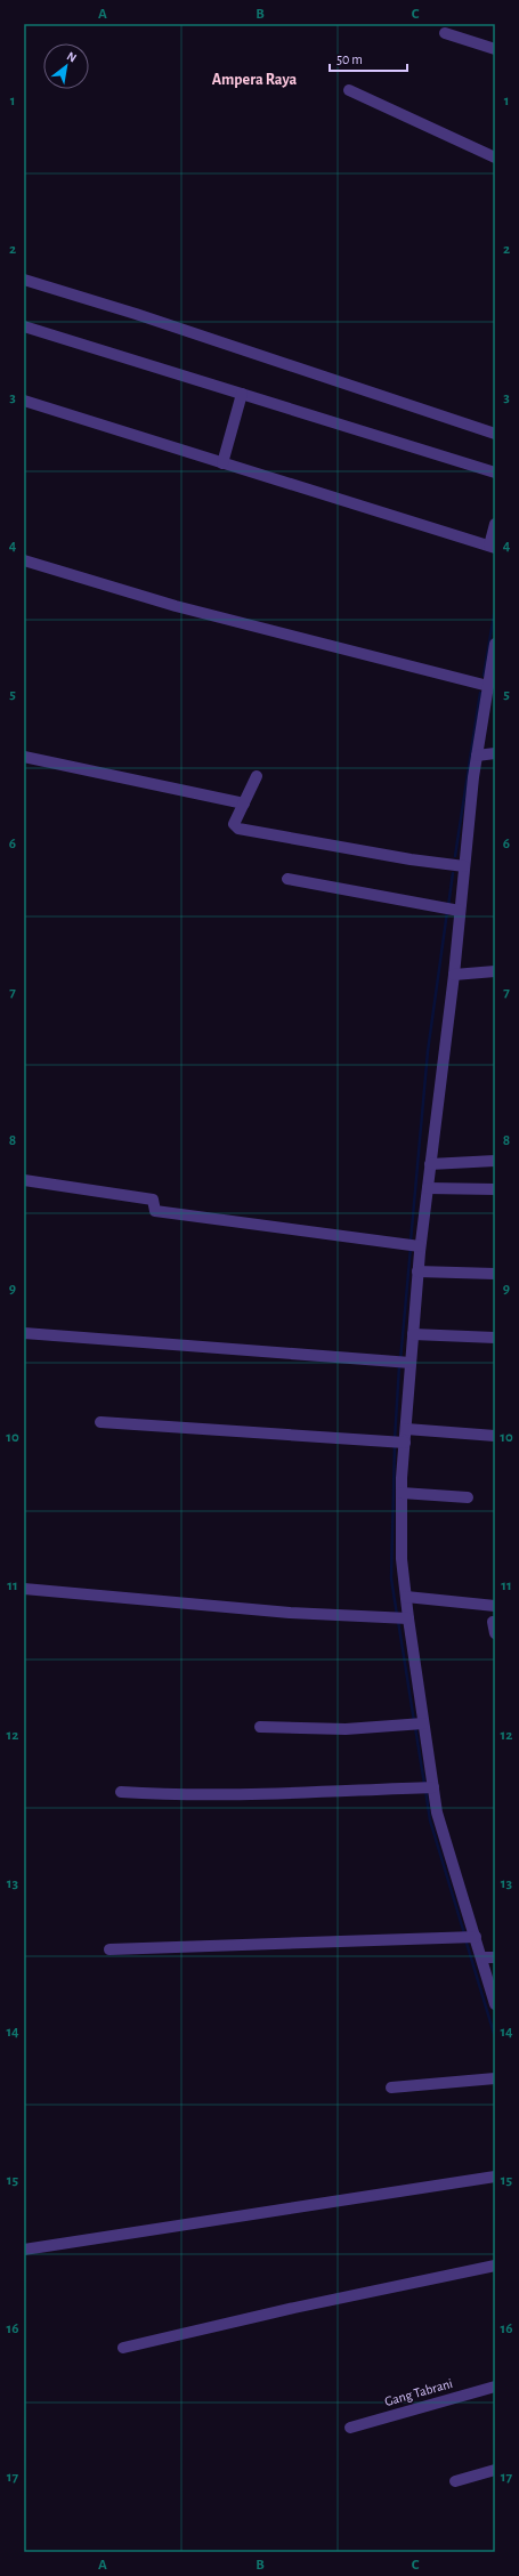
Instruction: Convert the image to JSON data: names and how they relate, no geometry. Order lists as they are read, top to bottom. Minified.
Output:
{"streets":{"street":["Gang Tabrani"]},"districts":["Ampera Raya"],"scale_bar":"50 m","north":"top right","grid":{"columns":["A","B","C"],"rows":["1","2","3","4","5","6","7","8","9","10","11","12","13","14","15","16","17"]}}
